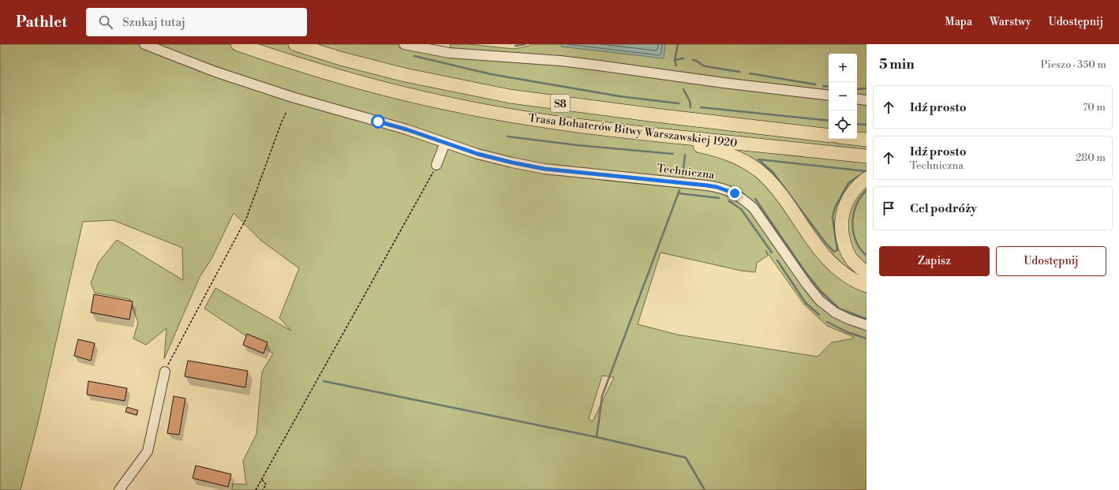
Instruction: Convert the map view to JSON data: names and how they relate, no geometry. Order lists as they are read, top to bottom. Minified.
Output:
{"streets":{"highway":["S8","Trasa Bohaterów Bitwy Warszawskiej 1920"],"street":["Techniczna"]},"page":{"header":"Pathlet","search":"Szukaj tutaj","nav":["Mapa","Warstwy","Udostępnij"],"heading":["5 min","Pieszo · 350 m"],"map_buttons":["+","−"],"list":[["Idź prosto","70 m"],["Idź prosto","Techniczna","280 m"],"Cel podróży"],"buttons":["Zapisz","Udostępnij"]}}
